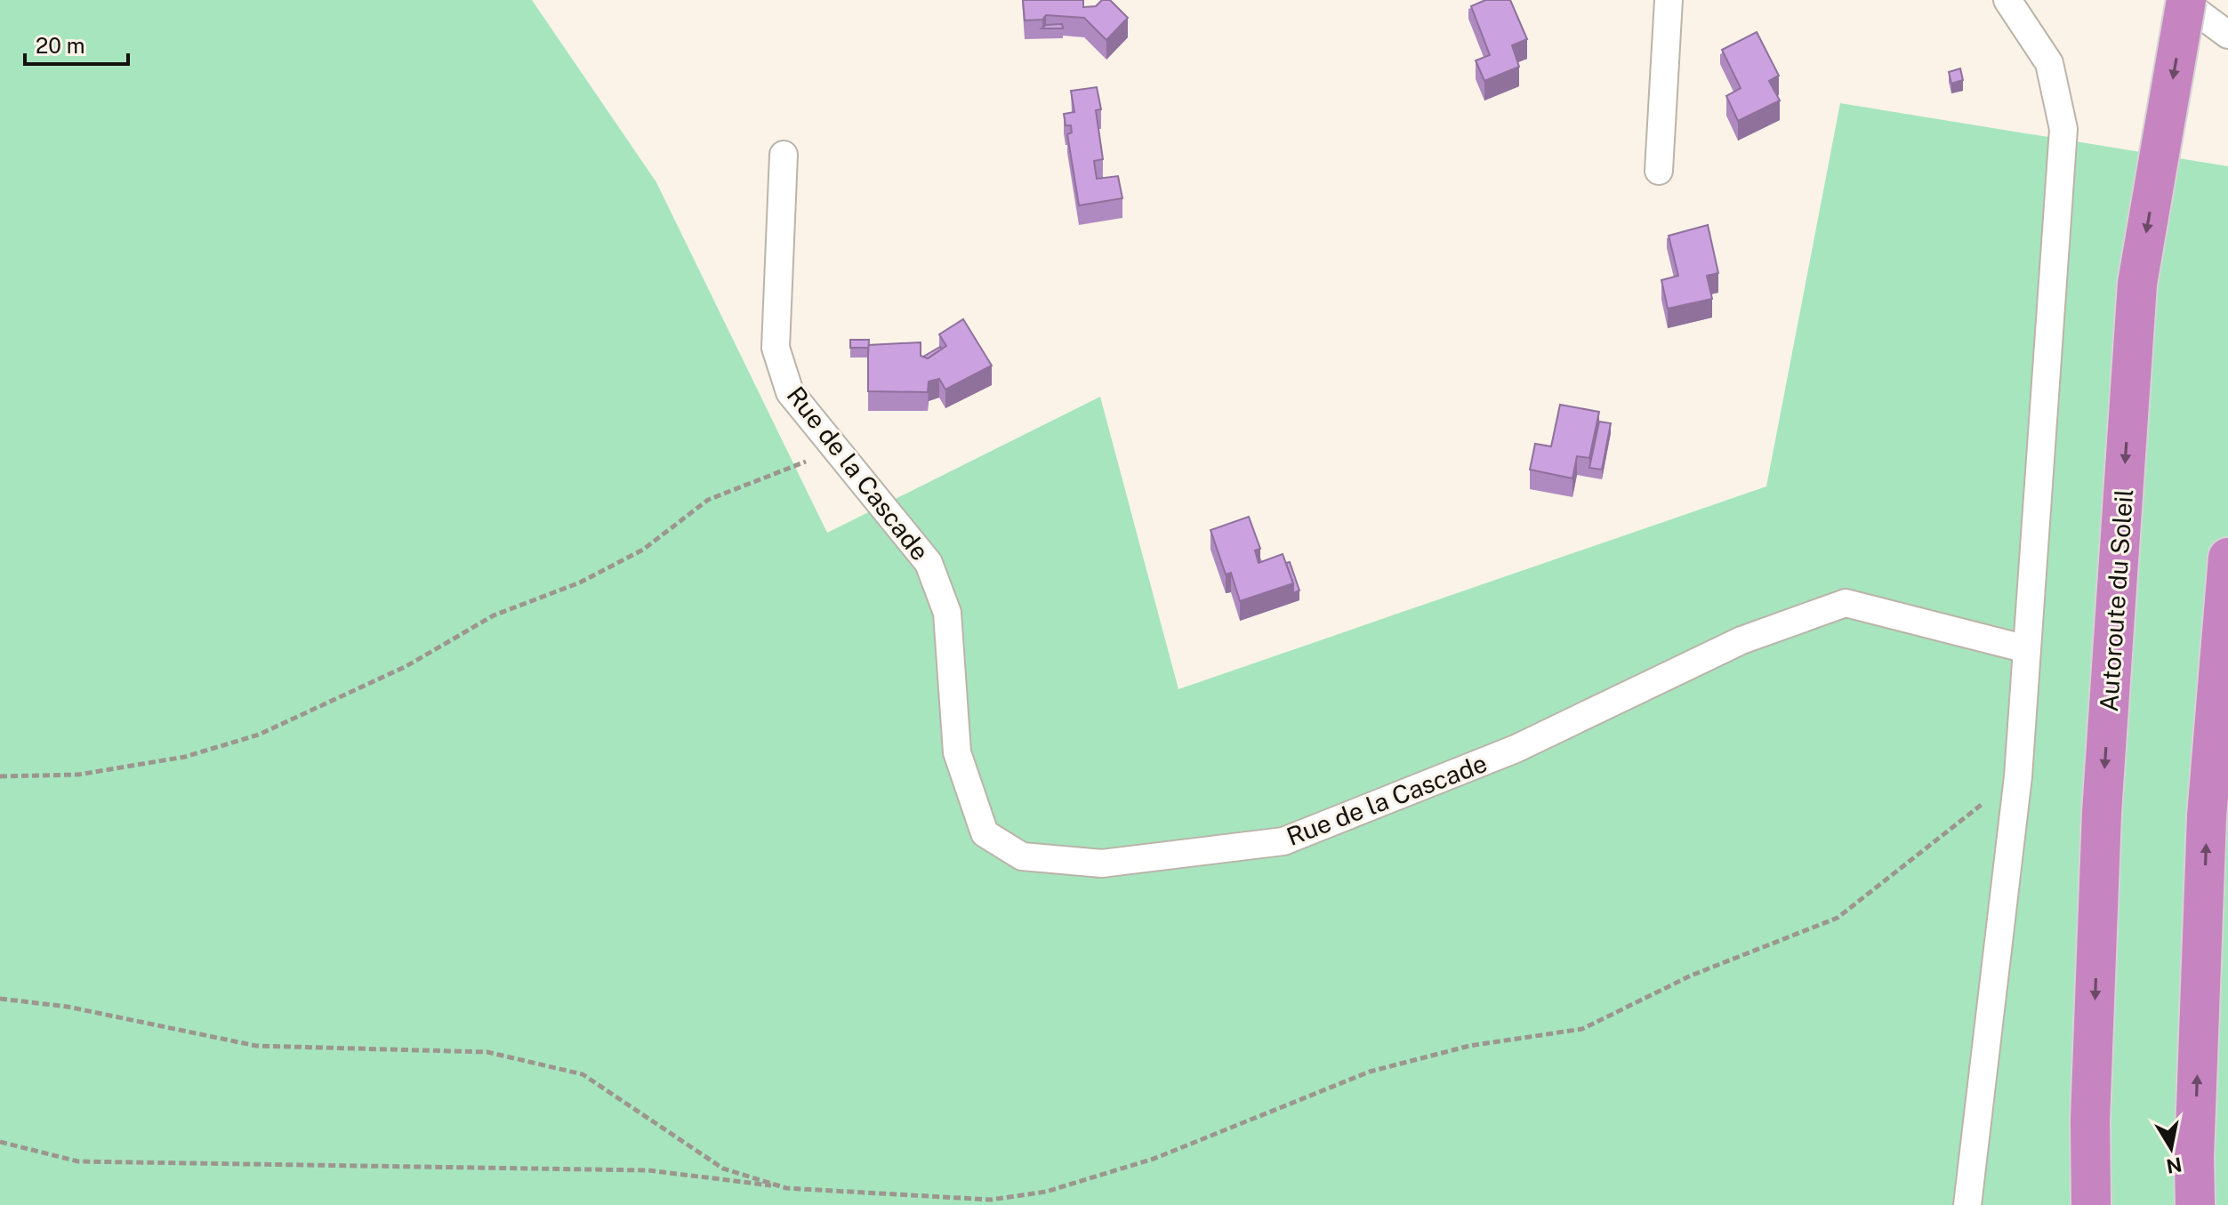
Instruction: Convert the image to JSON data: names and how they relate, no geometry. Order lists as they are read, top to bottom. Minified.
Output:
{"streets":{"highway":["Autoroute du Soleil"],"street":["Rue de la Cascade"]},"scale_bar":"20 m","north":"bottom"}
